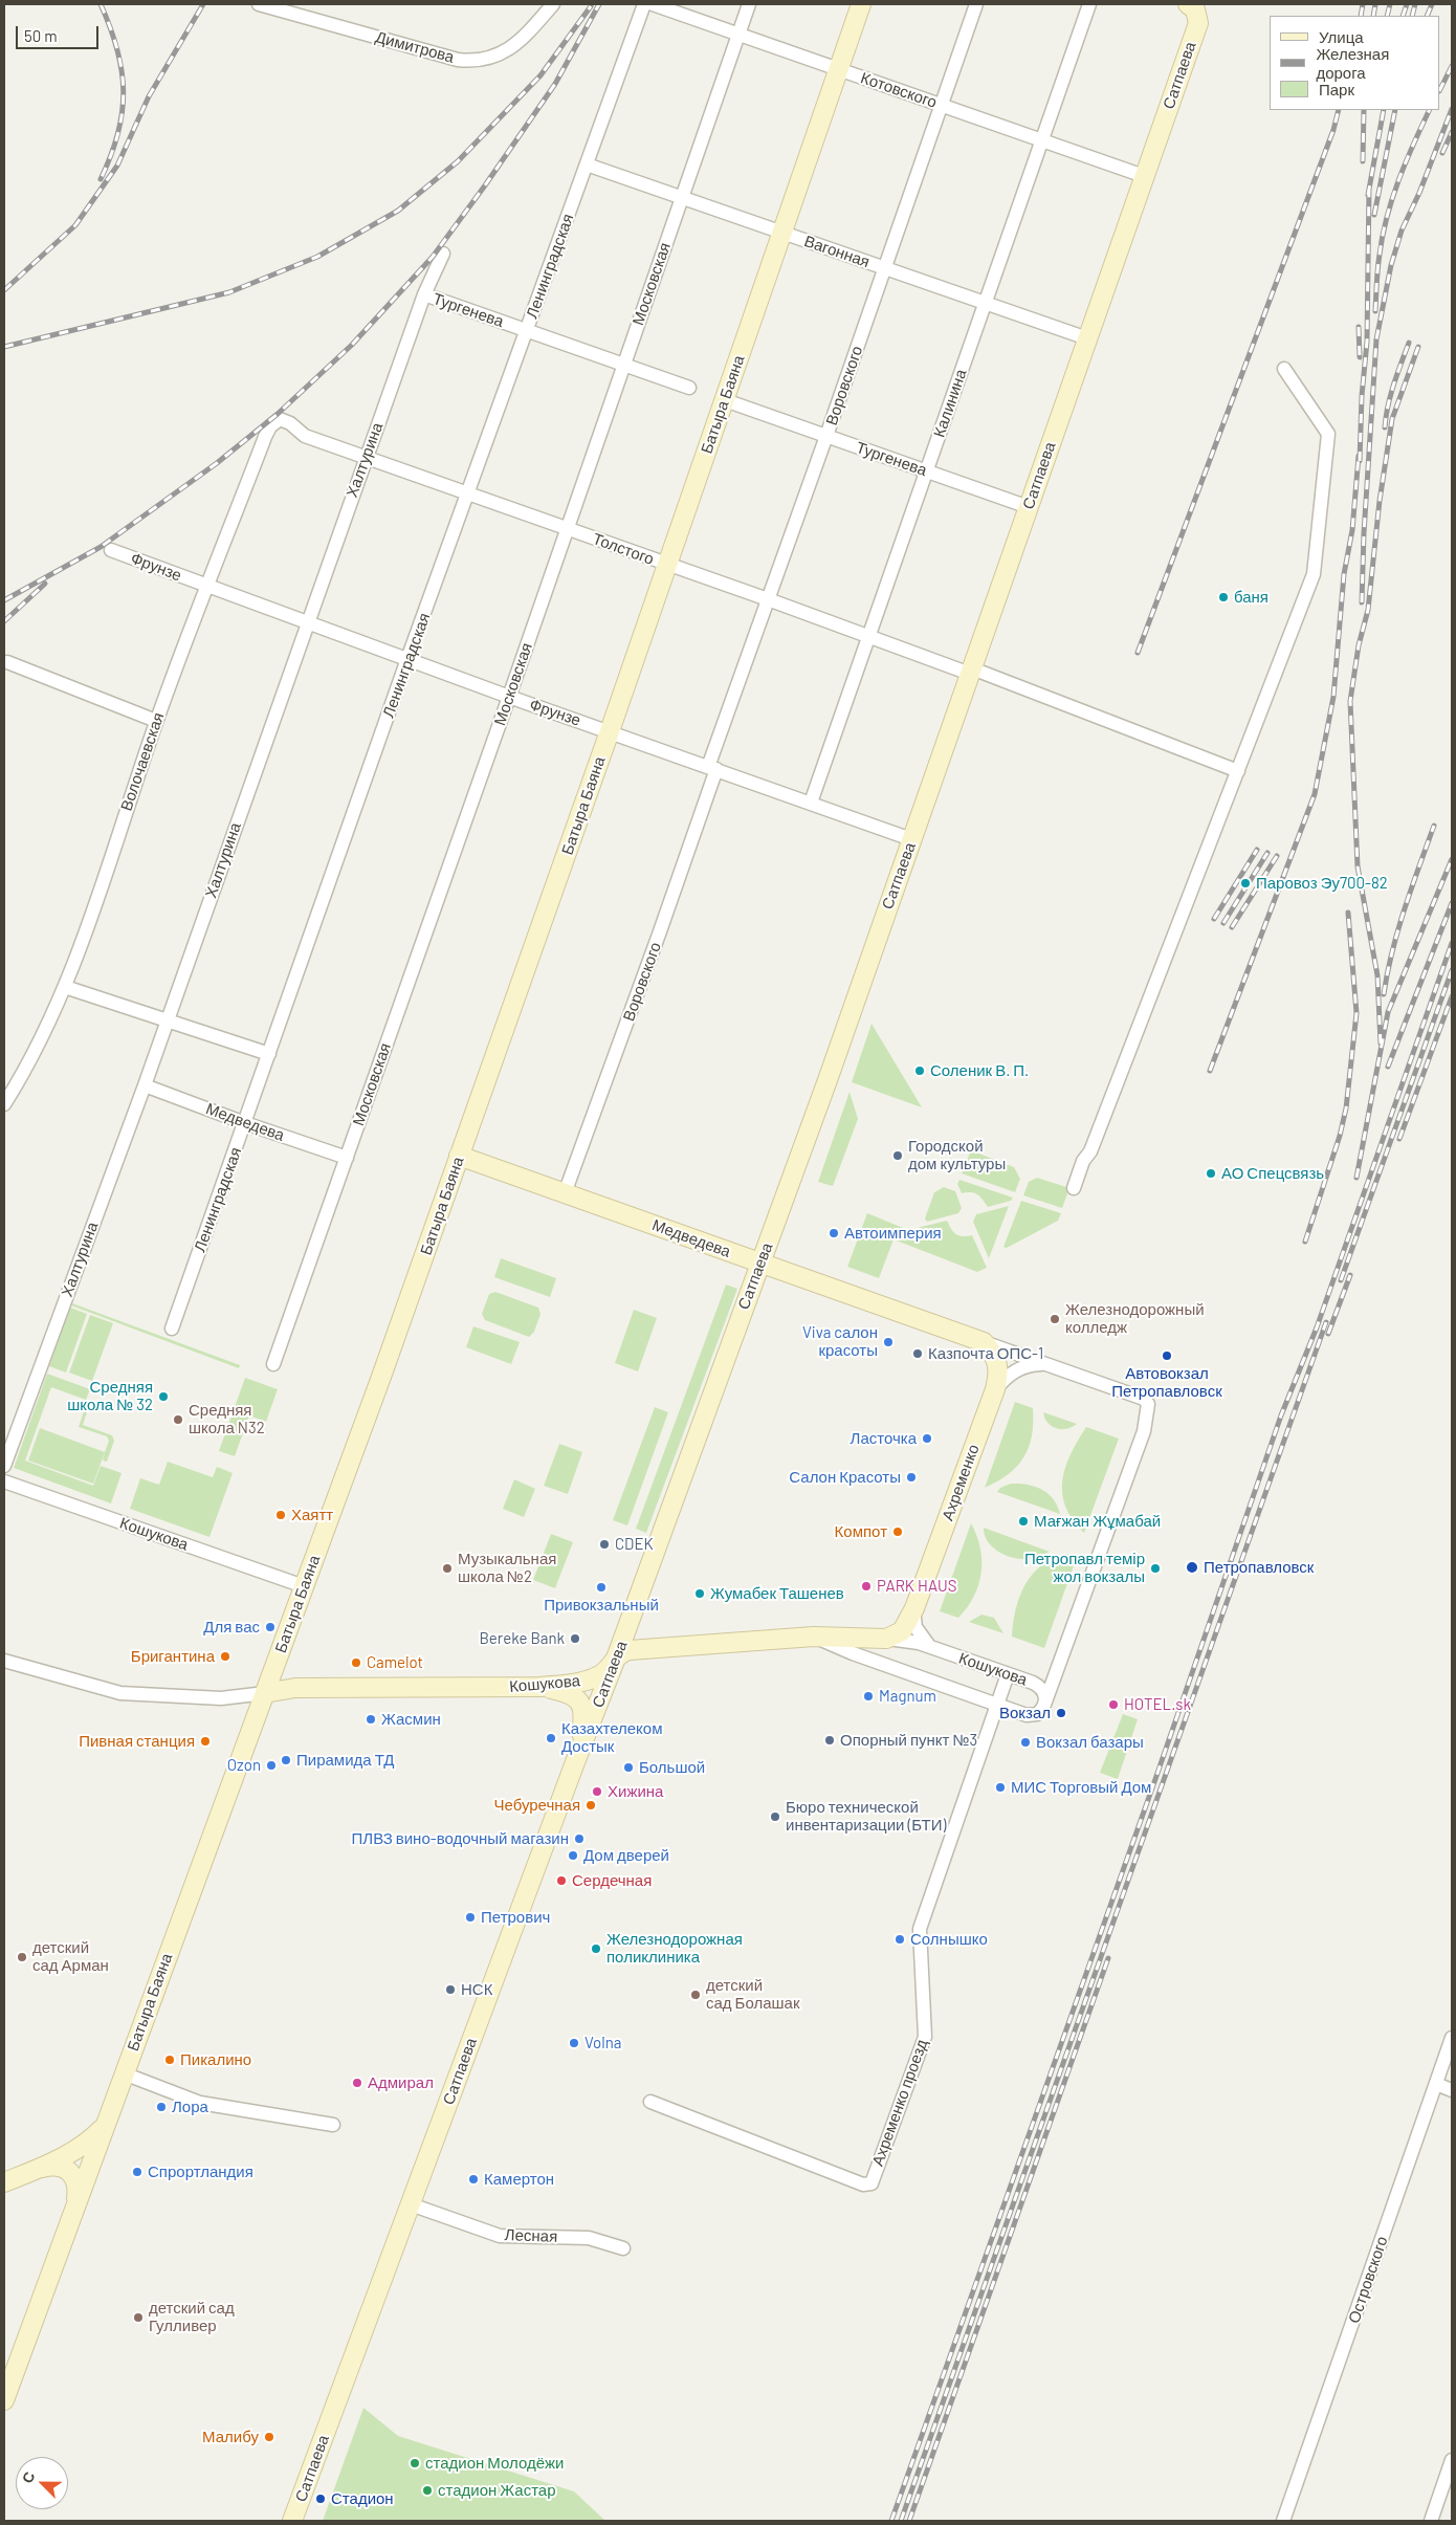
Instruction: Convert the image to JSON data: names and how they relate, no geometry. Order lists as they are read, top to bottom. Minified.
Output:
{"streets":{"street":["Димитрова","Сатпаева","Котовского","Вагонная","Ленинградская","Московская","Тургенева","Воровского","Калинина","Батыра Баяна","Халтурина","Толстого","Фрунзе","Волочаевская","Медведева","Ахременко","Кошукова","Ахременко проезд","Лесная","Островского"]},"crossings":[["Сатпаева","Котовского"],["Сатпаева","Вагонная"],["Сатпаева","Тургенева"],["Сатпаева","Толстого"],["Сатпаева","Фрунзе"],["Сатпаева","Медведева"],["Сатпаева","Кошукова"],["Сатпаева","Лесная"],["Котовского","Московская"],["Котовского","Воровского"],["Котовского","Калинина"],["Котовского","Батыра Баяна"],["Вагонная","Ленинградская"],["Вагонная","Московская"],["Вагонная","Воровского"],["Вагонная","Калинина"],["Вагонная","Батыра Баяна"],["Ленинградская","Тургенева"],["Ленинградская","Толстого"],["Ленинградская","Фрунзе"],["Ленинградская","Медведева"],["Московская","Тургенева"],["Московская","Толстого"],["Московская","Фрунзе"],["Московская","Медведева"],["Тургенева","Воровского"],["Тургенева","Калинина"],["Тургенева","Батыра Баяна"],["Тургенева","Халтурина"],["Воровского","Толстого"],["Воровского","Фрунзе"],["Воровского","Медведева"],["Калинина","Толстого"],["Калинина","Фрунзе"],["Батыра Баяна","Толстого"],["Батыра Баяна","Фрунзе"],["Батыра Баяна","Медведева"],["Батыра Баяна","Кошукова"],["Халтурина","Толстого"],["Халтурина","Фрунзе"],["Халтурина","Медведева"],["Толстого","Волочаевская"],["Фрунзе","Волочаевская"],["Медведева","Ахременко"],["Ахременко","Кошукова"],["Кошукова","Ахременко проезд"]],"places":["баня","Паровоз Эу700-82","Соленик В. П.","Городской дом культуры","АО Спецсвязь","Автоимперия","Железнодорожный колледж","Viva cалон красоты","Казпочта ОПС-1","Автовокзал Петропавловск","Средняя школа № 32","Средняя школа N32","Ласточка","Салон Красоты","Хаятт","Мағжан Жұмабай","Компот","CDEK","Петропавловск","Музыкальная школа №2","Петропавл темір жол вокзалы","PARK HAUS","Привокзальный","Жумабек Ташенев","Для вас","Bereke Bank","Бригантина","Camelot","Magnum","HOTEL.sk","Вокзал","Жасмин","Казахтелеком Достык","Опорный пункт №3","Пивная станция","Вокзал базары","Пирамида ТД","Ozon","Большой","МИС Торговый Дом","Хижина","Чебуречная","Бюро технической инвентаризации (БТИ)","ПЛВЗ вино-водочный магазин","Дом дверей","Сердечная","Петрович","Солнышко","Железнодорожная поликлиника","детский сад Арман","НСК","детский сад Болашак","Volna","Пикалино","Адмирал","Лора","Спрортландия","Камертон","детский сад Гулливер","Малибу","стадион Молодёжи","стадион Жастар","Стадион"],"legend":["Улица","Железная дорога","Парк"],"scale_bar":"50 m","north":"top left"}
